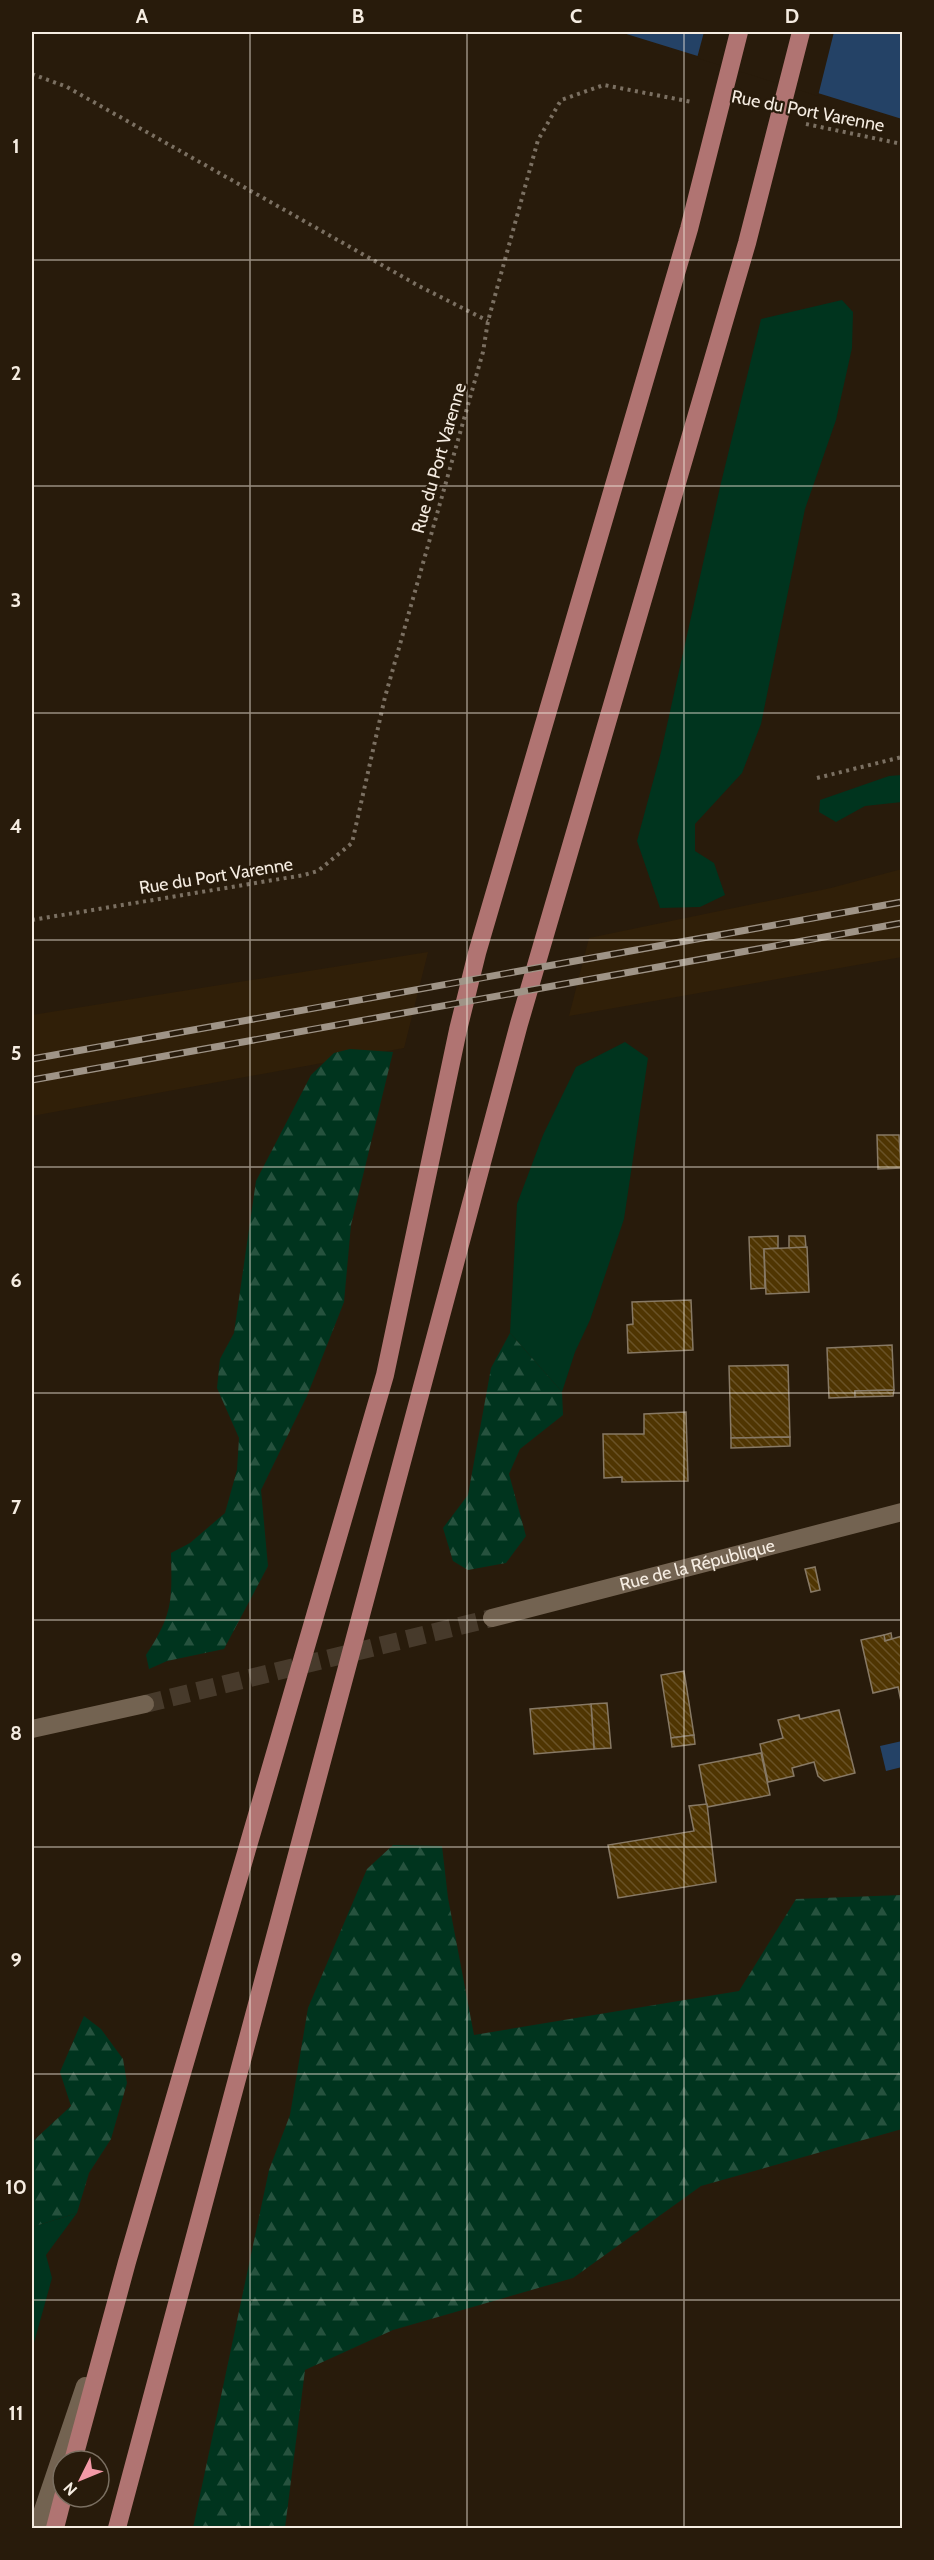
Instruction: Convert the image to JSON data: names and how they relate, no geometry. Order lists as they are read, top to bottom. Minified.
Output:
{"streets":{"street":["Rue de la République"],"path":["Rue du Port Varenne"]},"north":"bottom left","grid":{"columns":["A","B","C","D"],"rows":["1","2","3","4","5","6","7","8","9","10","11"]}}
